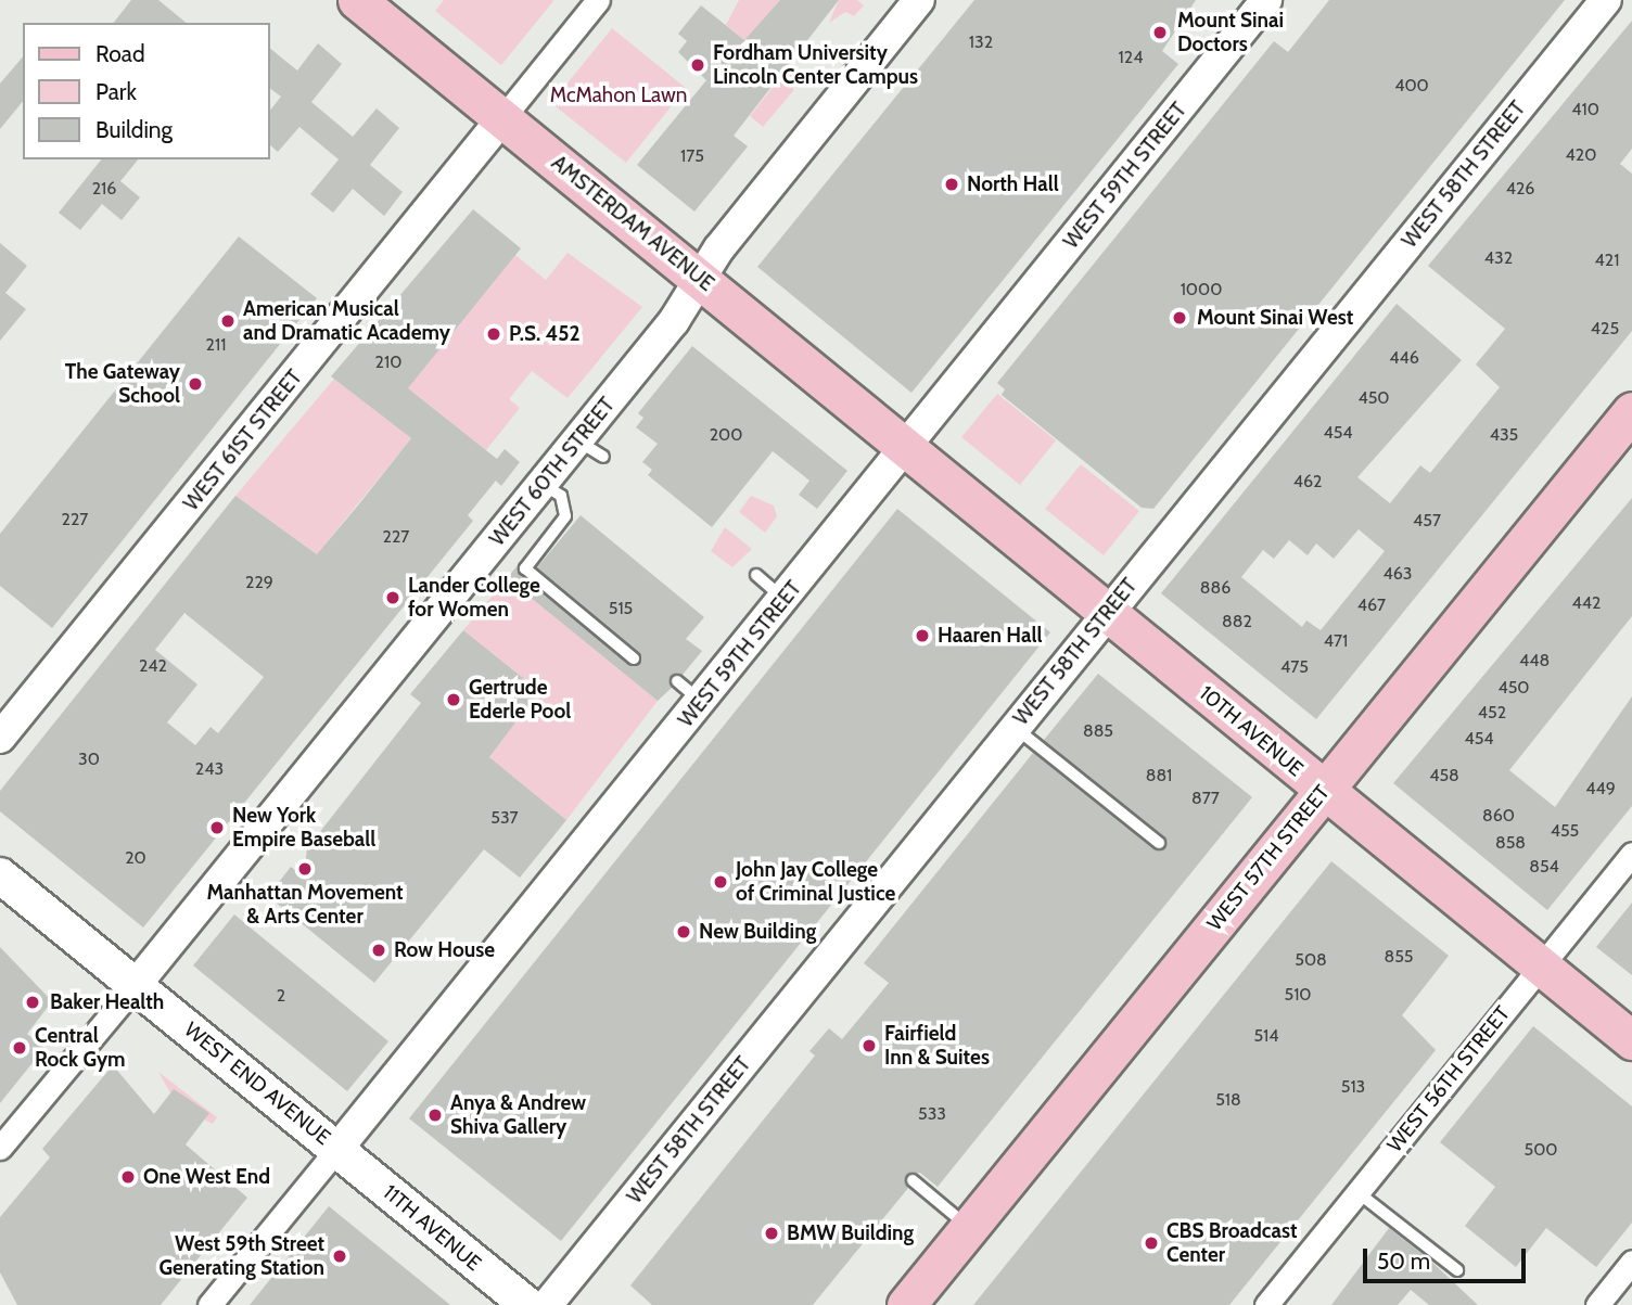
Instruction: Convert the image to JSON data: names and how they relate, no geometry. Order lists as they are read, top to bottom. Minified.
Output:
{"streets":{"main road":["AMSTERDAM AVENUE","10TH AVENUE","WEST 57TH STREET","WEST END AVENUE","11TH AVENUE"],"street":["WEST 58TH STREET","WEST 59TH STREET","WEST 61ST STREET","WEST 60TH STREET","WEST 56TH STREET"]},"crossings":[["WEST 58TH STREET","10TH AVENUE"],["WEST 59TH STREET","AMSTERDAM AVENUE"],["WEST 59TH STREET","10TH AVENUE"],["WEST 59TH STREET","WEST END AVENUE"],["WEST 59TH STREET","11TH AVENUE"],["AMSTERDAM AVENUE","WEST 61ST STREET"],["AMSTERDAM AVENUE","WEST 60TH STREET"],["AMSTERDAM AVENUE","10TH AVENUE"],["WEST 60TH STREET","WEST END AVENUE"],["10TH AVENUE","WEST 57TH STREET"],["10TH AVENUE","WEST 56TH STREET"],["WEST END AVENUE","11TH AVENUE"]],"parks":["McMahon Lawn"],"places":["Mount Sinai Doctors","Fordham University Lincoln Center Campus","North Hall","Mount Sinai West","American Musical and Dramatic Academy","P.S. 452","The Gateway School","Lander College for Women","Haaren Hall","Gertrude Ederle Pool","New York Empire Baseball","Manhattan Movement & Arts Center","John Jay College of Criminal Justice","New Building","Row House","Baker Health","Fairfield Inn & Suites","Central Rock Gym","Anya & Andrew Shiva Gallery","One West End","BMW Building","CBS Broadcast Center","West 59th Street Generating Station"],"house_numbers":["132","124","400","410","420","175","216","426","432","421","1000","425","211","446","210","450","454","200","435","462","227","457","227","463","229","886","442","467","515","882","471","448","242","475","450","452","885","454","30","243","881","458","449","877","860","537","455","858","20","854","855","508","510","2","514","513","518","533","500"],"legend":["Road","Park","Building"],"scale_bar":"50 m"}
